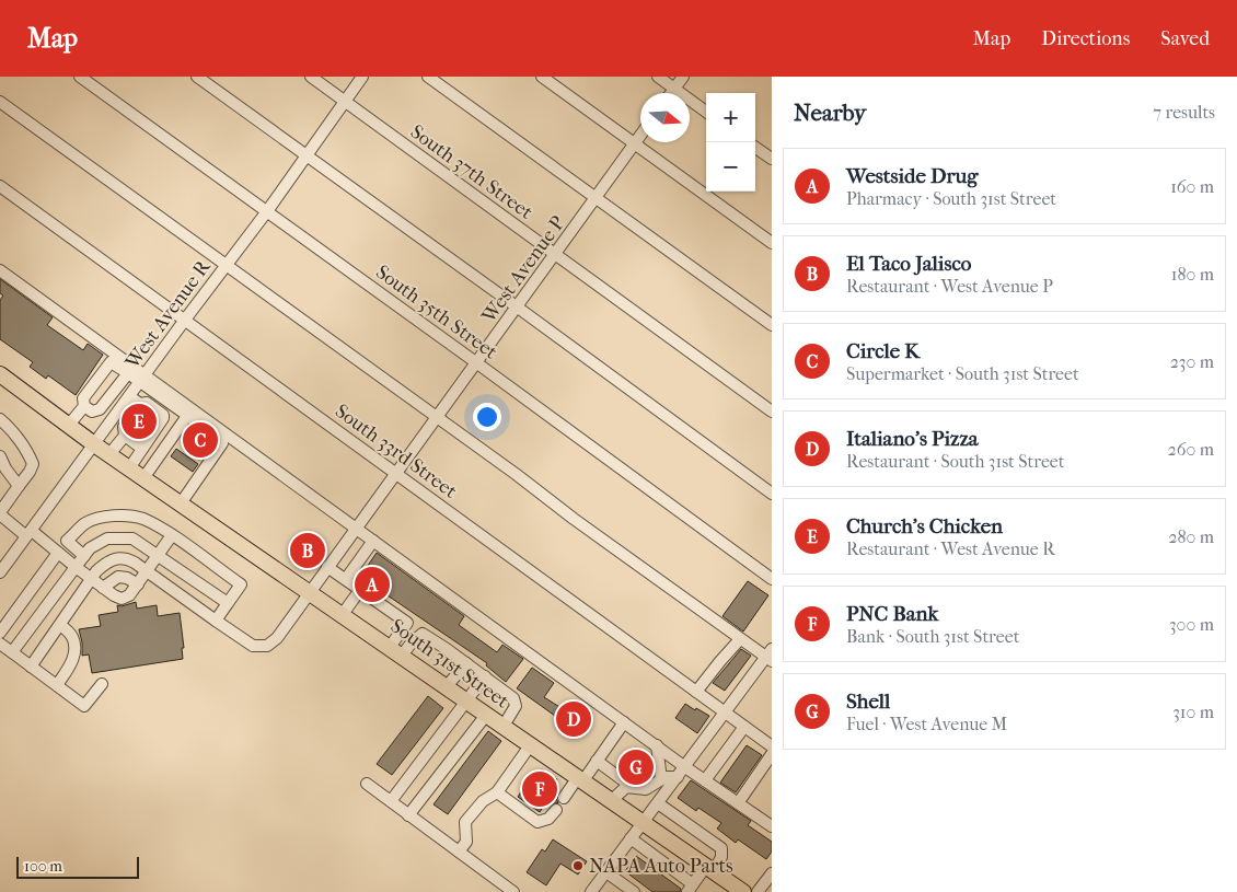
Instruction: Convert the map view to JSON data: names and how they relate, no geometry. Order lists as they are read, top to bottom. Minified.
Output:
{"streets":{"main road":["South 31st Street"],"street":["South 37th Street","West Avenue P","South 35th Street","West Avenue R","South 33rd Street"]},"crossings":[["South 37th Street","West Avenue P"],["South 37th Street","West Avenue R"],["West Avenue P","South 35th Street"],["West Avenue P","South 33rd Street"],["West Avenue P","South 31st Street"],["South 35th Street","West Avenue R"],["West Avenue R","South 33rd Street"],["West Avenue R","South 31st Street"]],"places":["NAPA Auto Parts"],"scale_bar":"100 m","north":"right","page":{"header":"Map","nav":["Map","Directions","Saved"],"heading":["Nearby","7 results"],"map_buttons":["+","−"],"list":[{"mark":"A","name":"Westside Drug","note":"Pharmacy · South 31st Street","value":"160 m"},{"mark":"B","name":"El Taco Jalisco","note":"Restaurant · West Avenue P","value":"180 m"},{"mark":"C","name":"Circle K","note":"Supermarket · South 31st Street","value":"230 m"},{"mark":"D","name":"Italiano's Pizza","note":"Restaurant · South 31st Street","value":"260 m"},{"mark":"E","name":"Church's Chicken","note":"Restaurant · West Avenue R","value":"280 m"},{"mark":"F","name":"PNC Bank","note":"Bank · South 31st Street","value":"300 m"},{"mark":"G","name":"Shell","note":"Fuel · West Avenue M","value":"310 m"}],"pins":["E","C","B","A","D","G","F"],"scale":"100 m"}}
